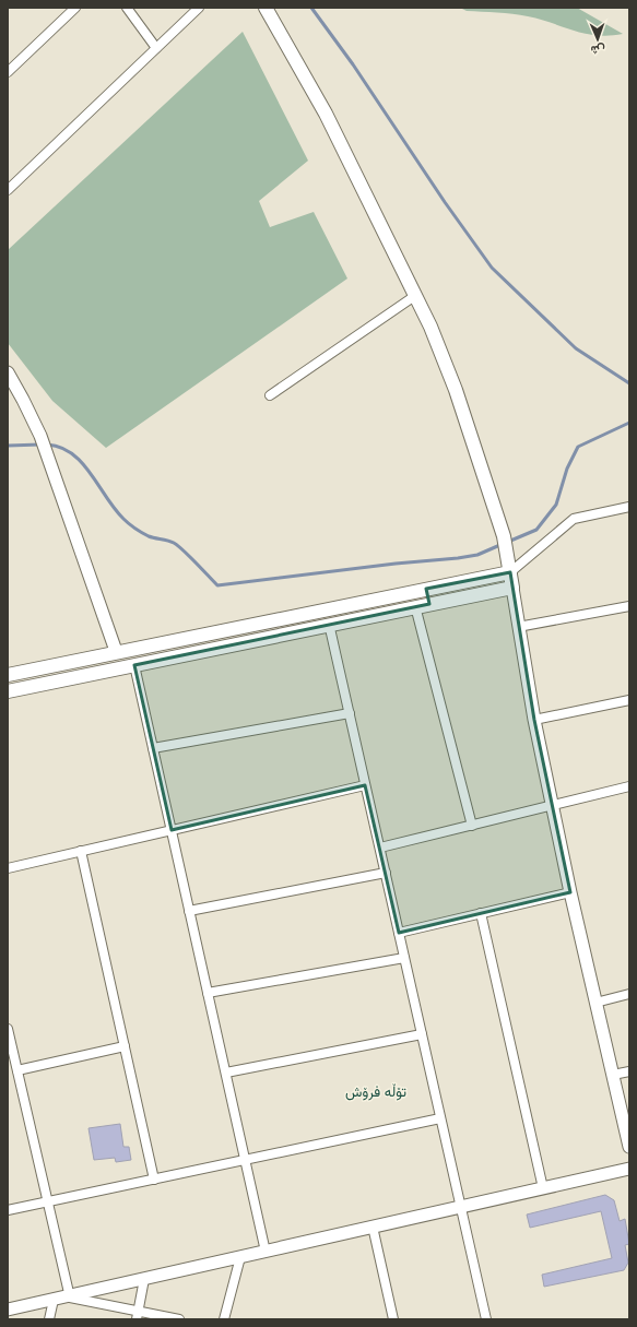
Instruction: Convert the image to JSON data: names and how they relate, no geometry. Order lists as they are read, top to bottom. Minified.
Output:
{"districts":["تۆڵە فرۆش"],"north":"bottom"}
